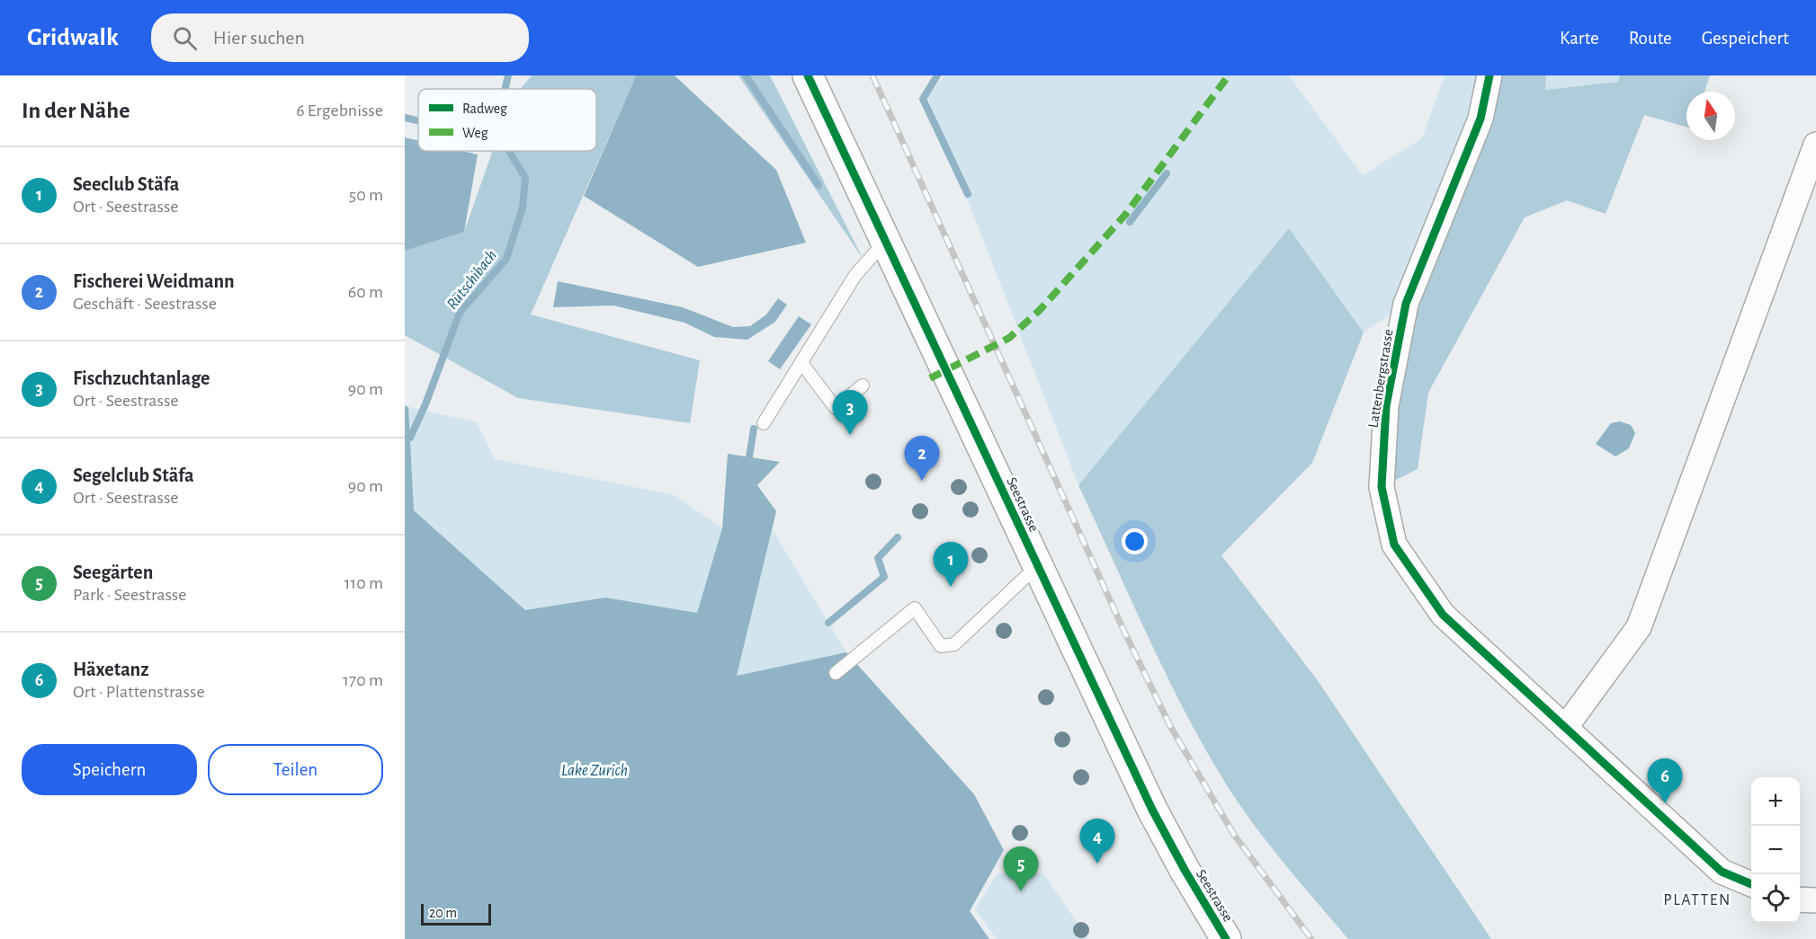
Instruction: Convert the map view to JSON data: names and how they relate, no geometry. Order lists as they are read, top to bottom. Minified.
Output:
{"streets":{"main road":["Seestrasse"],"street":["Lattenbergstrasse"]},"districts":["PLATTEN"],"water":["Rütschibach","Lake Zurich"],"legend":["Radweg","Weg"],"scale_bar":"20 m","north":"top","page":{"header":"Gridwalk","search":"Hier suchen","nav":["Karte","Route","Gespeichert"],"heading":["In der Nähe","6 Ergebnisse"],"list":[{"mark":"1","name":"Seeclub Stäfa","note":"Ort · Seestrasse","value":"50 m"},{"mark":"2","name":"Fischerei Weidmann","note":"Geschäft · Seestrasse","value":"60 m"},{"mark":"3","name":"Fischzuchtanlage","note":"Ort · Seestrasse","value":"90 m"},{"mark":"4","name":"Segelclub Stäfa","note":"Ort · Seestrasse","value":"90 m"},{"mark":"5","name":"Seegärten","note":"Park · Seestrasse","value":"110 m"},{"mark":"6","name":"Häxetanz","note":"Ort · Plattenstrasse","value":"170 m"}],"pins":["3","2","1","6","4","5"],"buttons":["Speichern","Teilen"],"map_buttons":["+","−"],"scale":"20 m"}}
